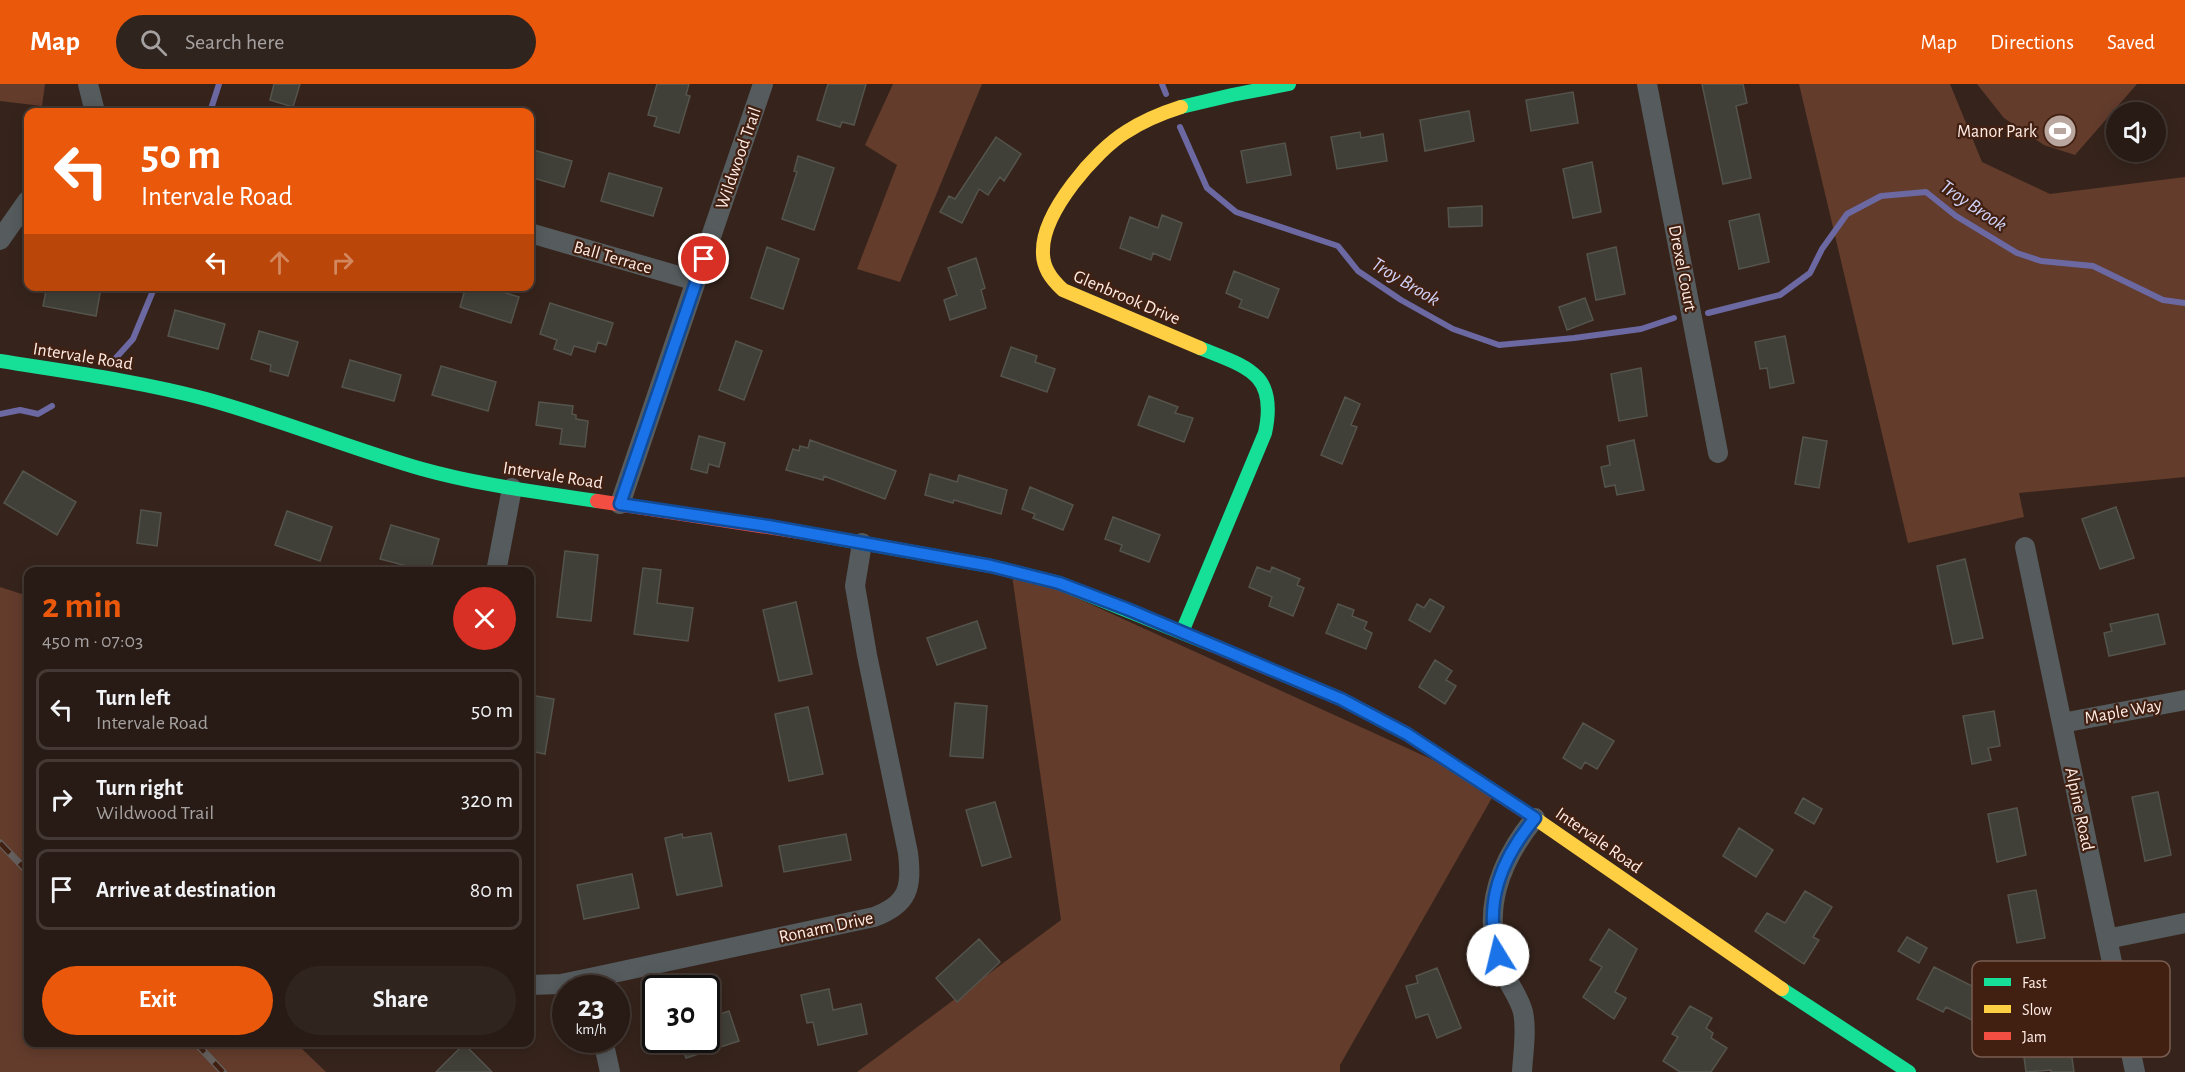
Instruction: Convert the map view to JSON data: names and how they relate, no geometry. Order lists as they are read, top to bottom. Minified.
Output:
{"streets":{"street":["Wildwood Trail","Ball Terrace","Drexel Court","Glenbrook Drive","Intervale Road","Maple Way","Alpine Road","Ronarm Drive"]},"crossings":[["Wildwood Trail","Ball Terrace"],["Wildwood Trail","Intervale Road"],["Glenbrook Drive","Intervale Road"],["Intervale Road","Ronarm Drive"],["Maple Way","Alpine Road"]],"water":["Troy Brook"],"places":{"sports":["Manor Park"]},"legend":["Fast","Slow","Jam"],"page":{"header":"Map","search":"Search here","nav":["Map","Directions","Saved"],"turn":["50 m","Intervale Road"],"heading":["2 min","450 m · 07:03"],"list":[{"name":"Turn left","note":"Intervale Road","value":"50 m"},{"name":"Turn right","note":"Wildwood Trail","value":"320 m"},{"name":"Arrive at destination","value":"80 m"}],"buttons":["Exit","Share"],"speed":"23 km/h","limit":"30"}}
